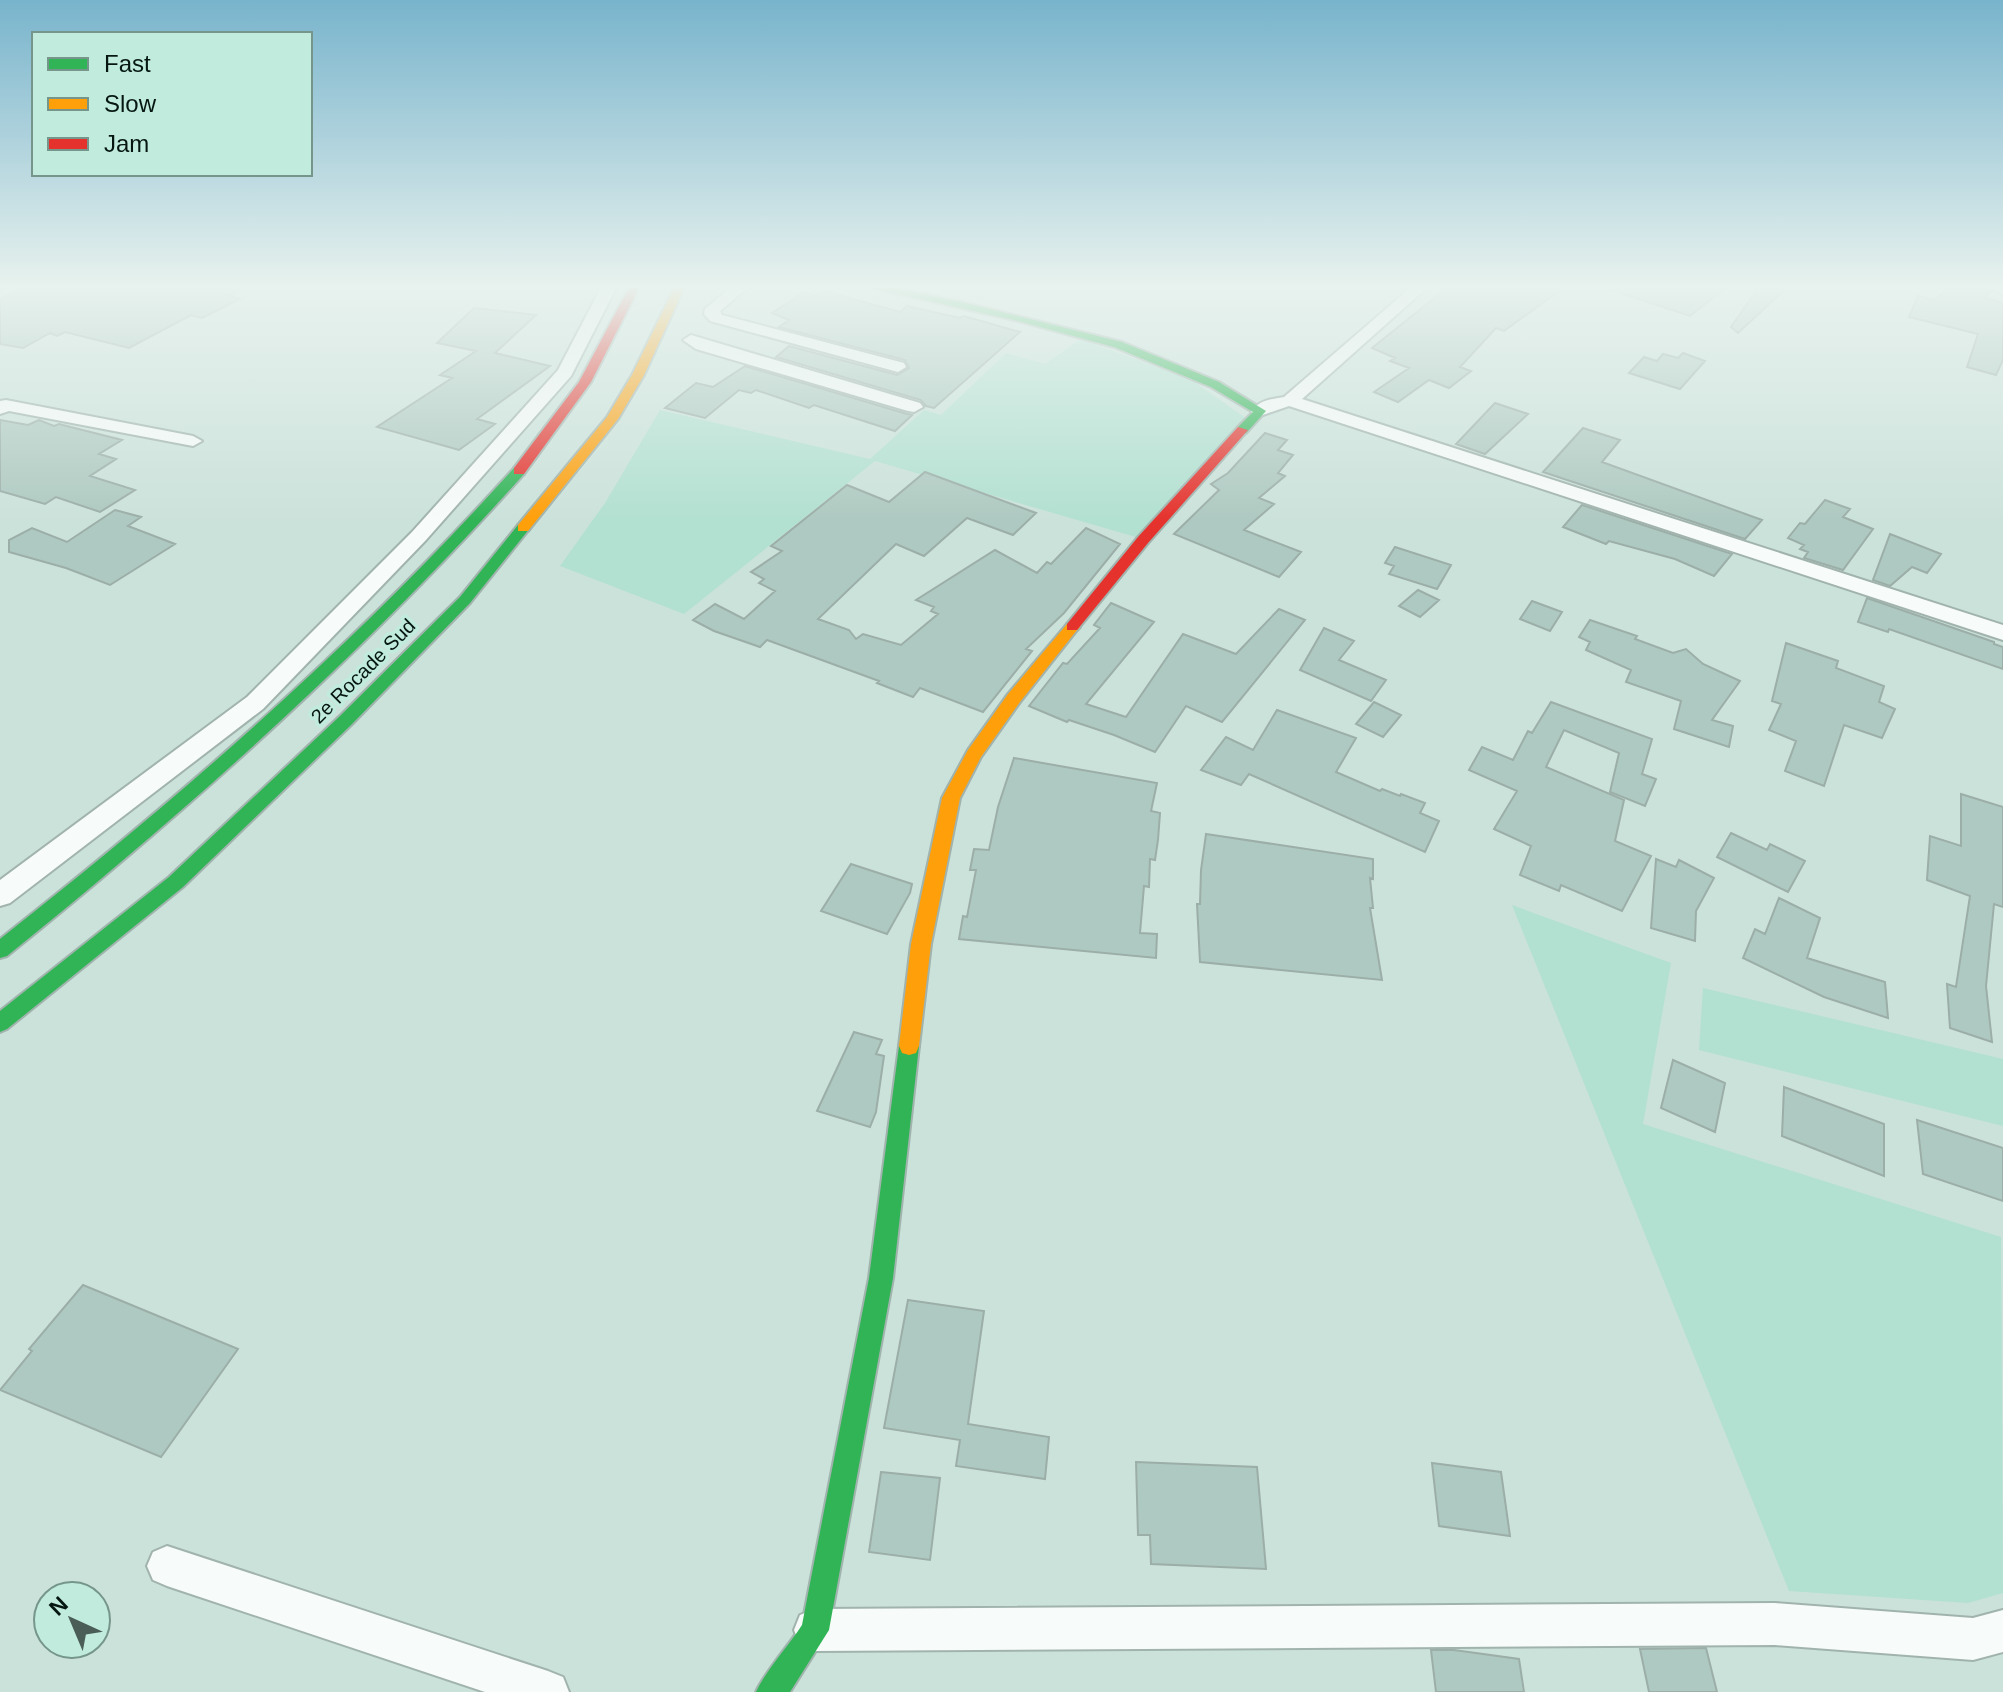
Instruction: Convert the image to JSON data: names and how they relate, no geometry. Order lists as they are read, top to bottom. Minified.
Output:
{"streets":{"main road":["2e Rocade Sud"]},"legend":["Fast","Slow","Jam"],"north":"top left"}
